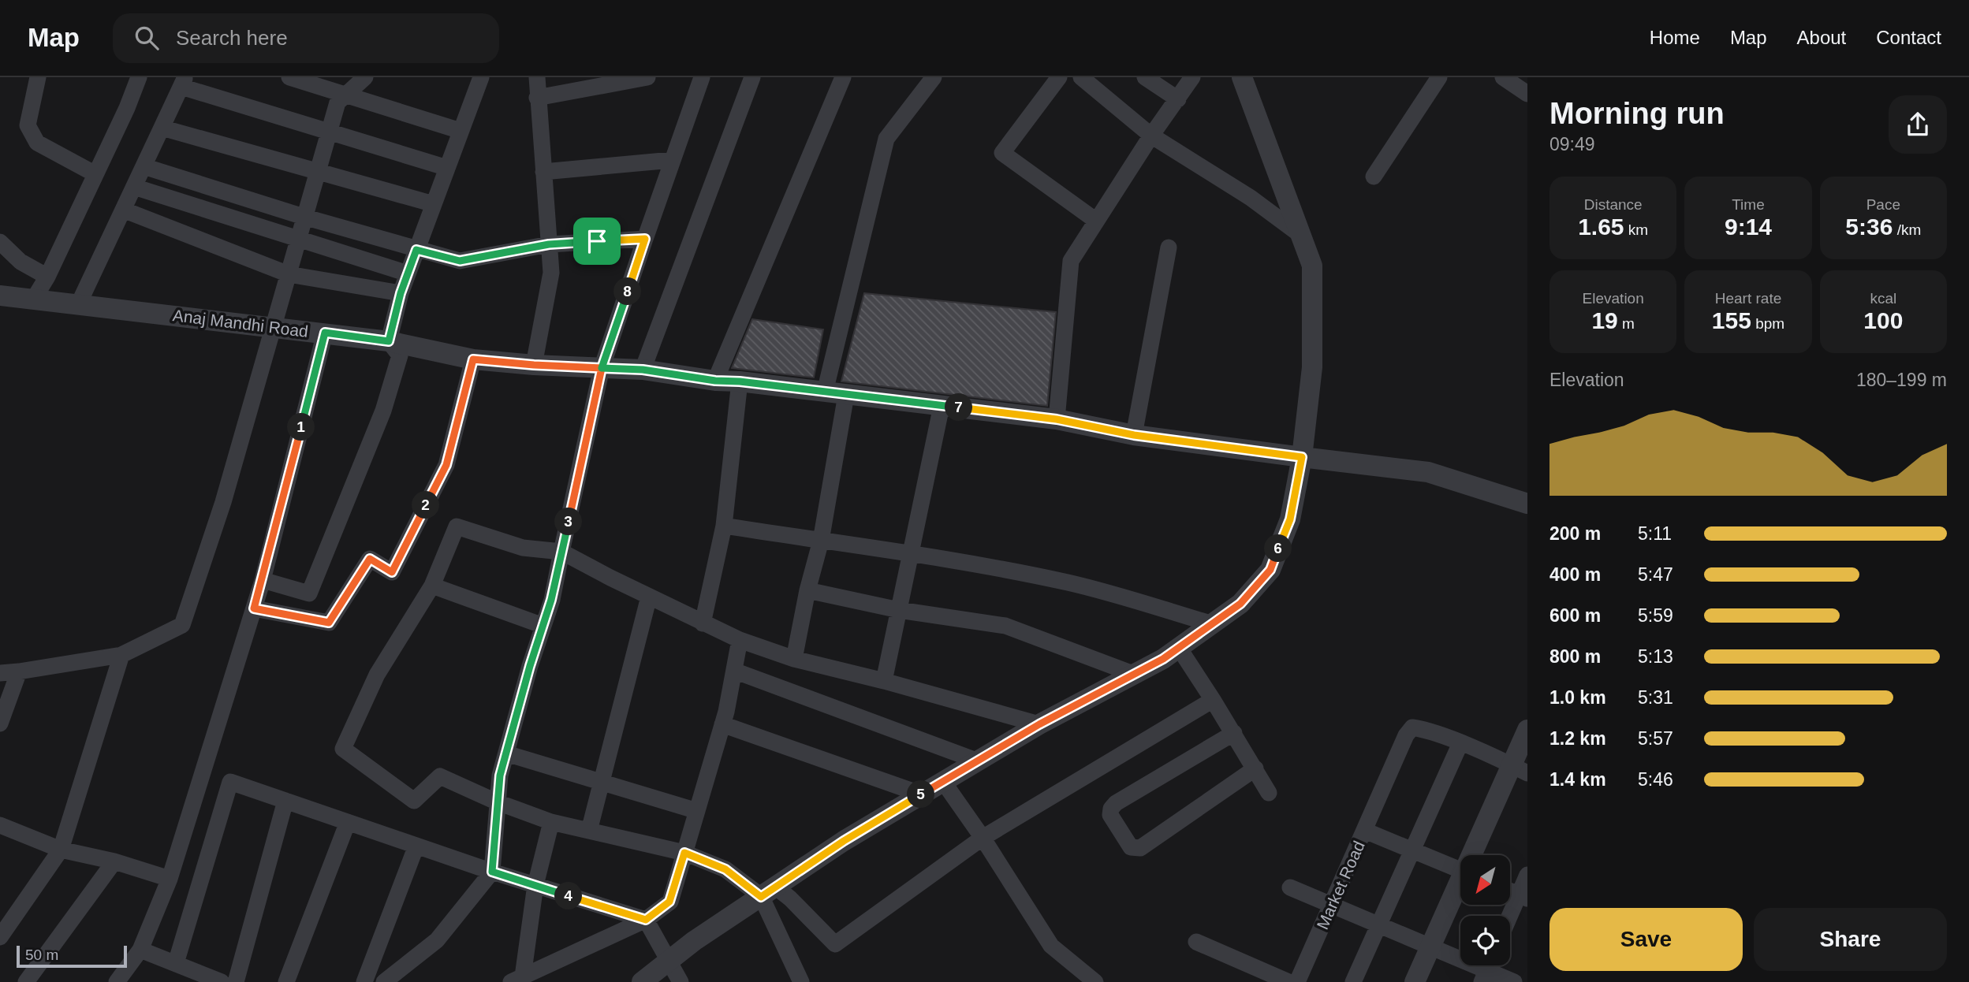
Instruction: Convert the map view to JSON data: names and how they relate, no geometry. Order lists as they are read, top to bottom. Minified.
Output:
{"streets":{"street":["Anaj Mandhi Road","Market Road"]},"scale_bar":"50 m","north":"bottom left","page":{"header":"Map","search":"Search here","nav":["Home","Map","About","Contact"],"heading":["Morning run","09:49"],"stats":[["Distance","1.65 km"],["Time","9:14"],["Pace","5:36 /km"],["Elevation","19 m"],["Heart rate","155 bpm"],["kcal","100"]],"pins":["8","7","1","2","3","6","5","4"],"chart":["Elevation","180–199 m"],"list":[{"name":"200 m","note":"5:11"},{"name":"400 m","note":"5:47"},{"name":"600 m","note":"5:59"},{"name":"800 m","note":"5:13"},{"name":"1.0 km","note":"5:31"},{"name":"1.2 km","note":"5:57"},{"name":"1.4 km","note":"5:46"}],"buttons":["Save","Share"],"scale":"50 m"}}
